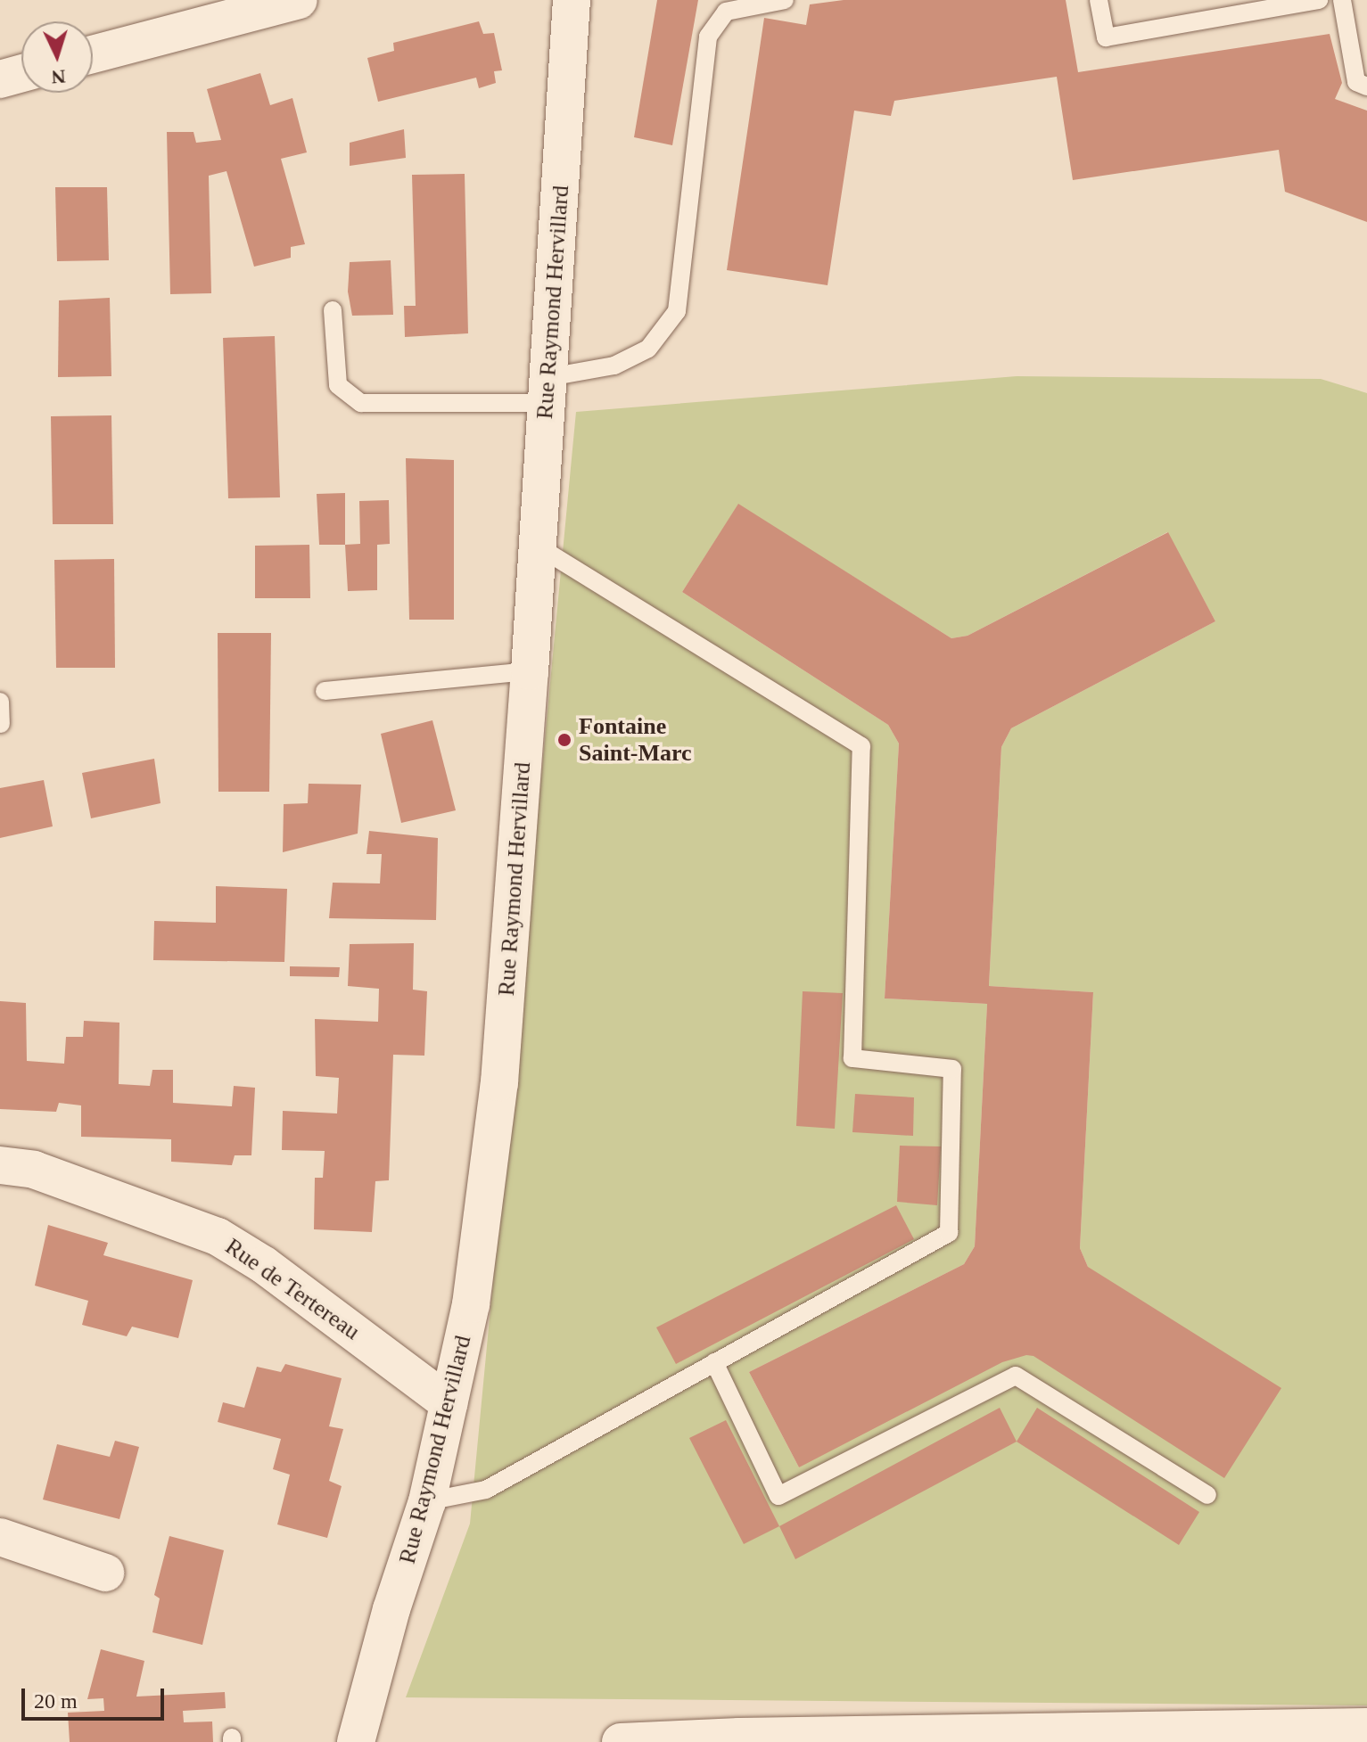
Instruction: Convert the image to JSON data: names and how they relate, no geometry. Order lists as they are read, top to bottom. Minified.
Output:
{"streets":{"street":["Rue Raymond Hervillard","Rue de Tertereau"]},"crossings":[["Rue Raymond Hervillard","Rue de Tertereau"]],"places":["Fontaine Saint-Marc"],"scale_bar":"20 m","north":"bottom"}
